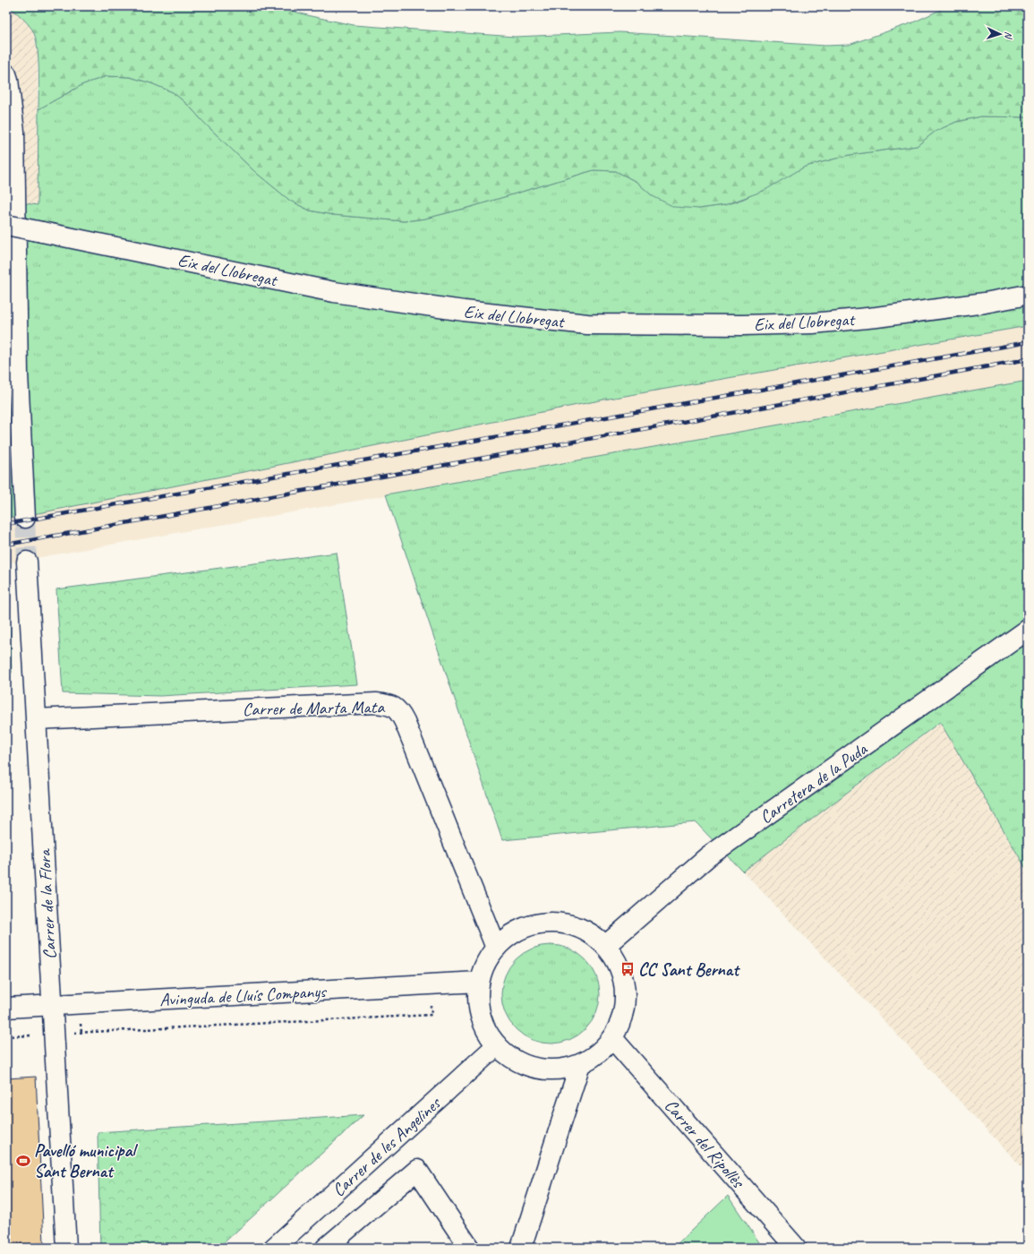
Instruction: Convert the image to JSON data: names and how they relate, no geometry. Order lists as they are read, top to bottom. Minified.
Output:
{"streets":{"street":["Eix del Llobregat","Carrer de Marta Mata","Carretera de la Puda","Carrer de la Flora","Avinguda de Lluís Companys","Carrer del Ripollès","Carrer de les Angelines"]},"crossings":[["Carrer de Marta Mata","Carrer de la Flora"],["Carrer de la Flora","Avinguda de Lluís Companys"]],"places":{"bus stop":["CC Sant Bernat"],"sports":["Pavelló municipal Sant Bernat"]},"north":"right"}
